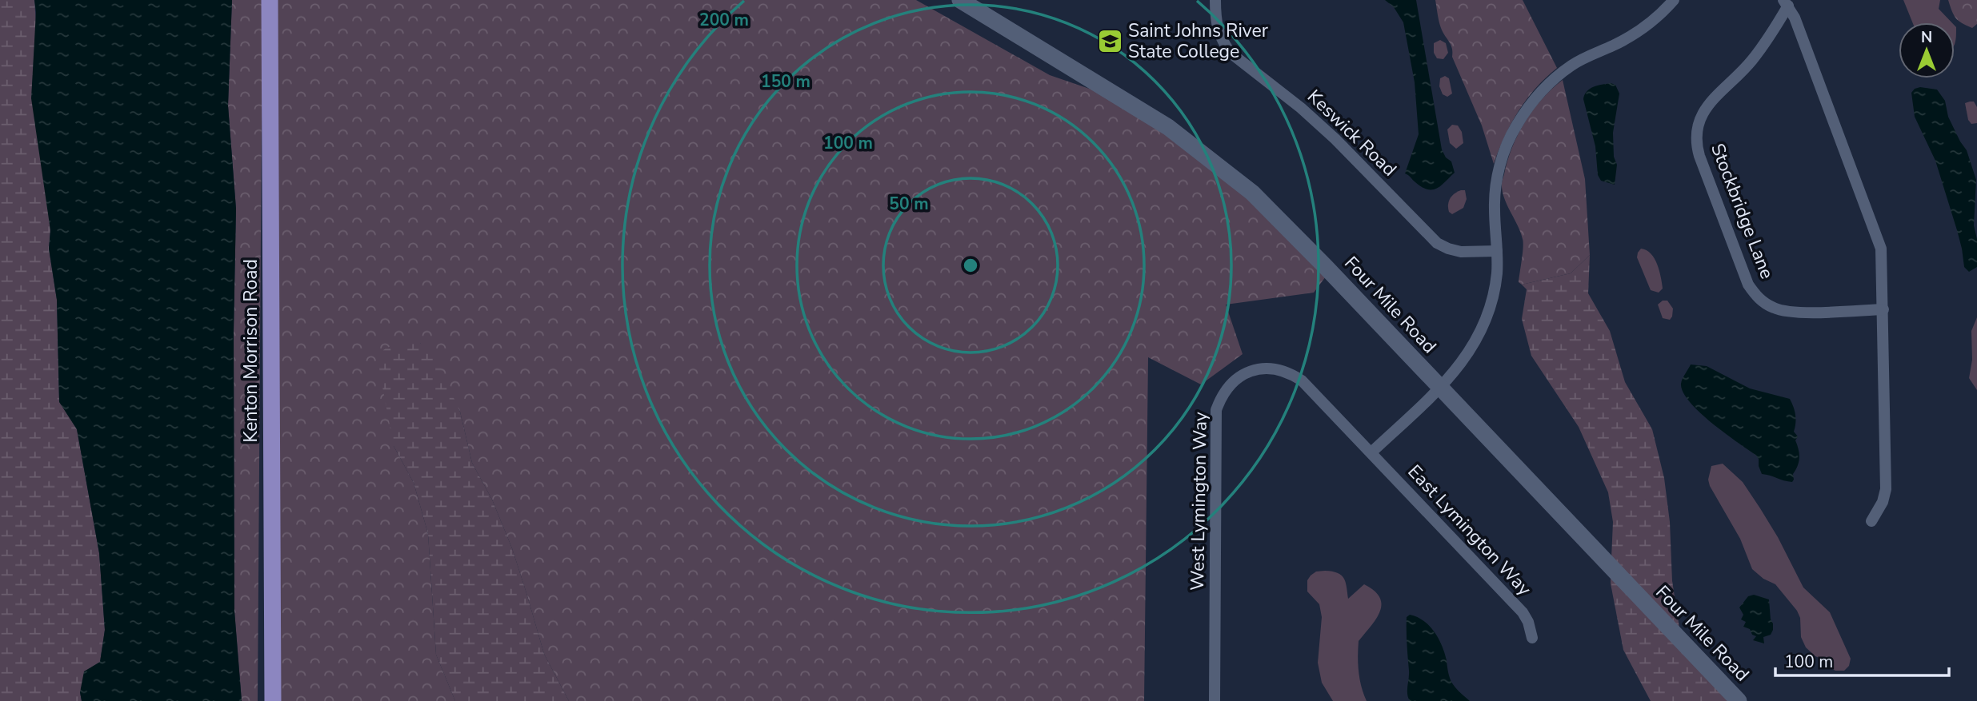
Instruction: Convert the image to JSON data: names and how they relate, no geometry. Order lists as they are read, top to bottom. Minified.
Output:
{"streets":{"main road":["Four Mile Road","Kenton Morrison Road"],"street":["Keswick Road","Stockbridge Lane","West Lymington Way","East Lymington Way"]},"crossings":[["West Lymington Way","East Lymington Way"]],"places":{"school or university":["Saint Johns River State College"]},"scale_bar":"100 m","north":"top","rings":["200 m","150 m","100 m","50 m"]}
